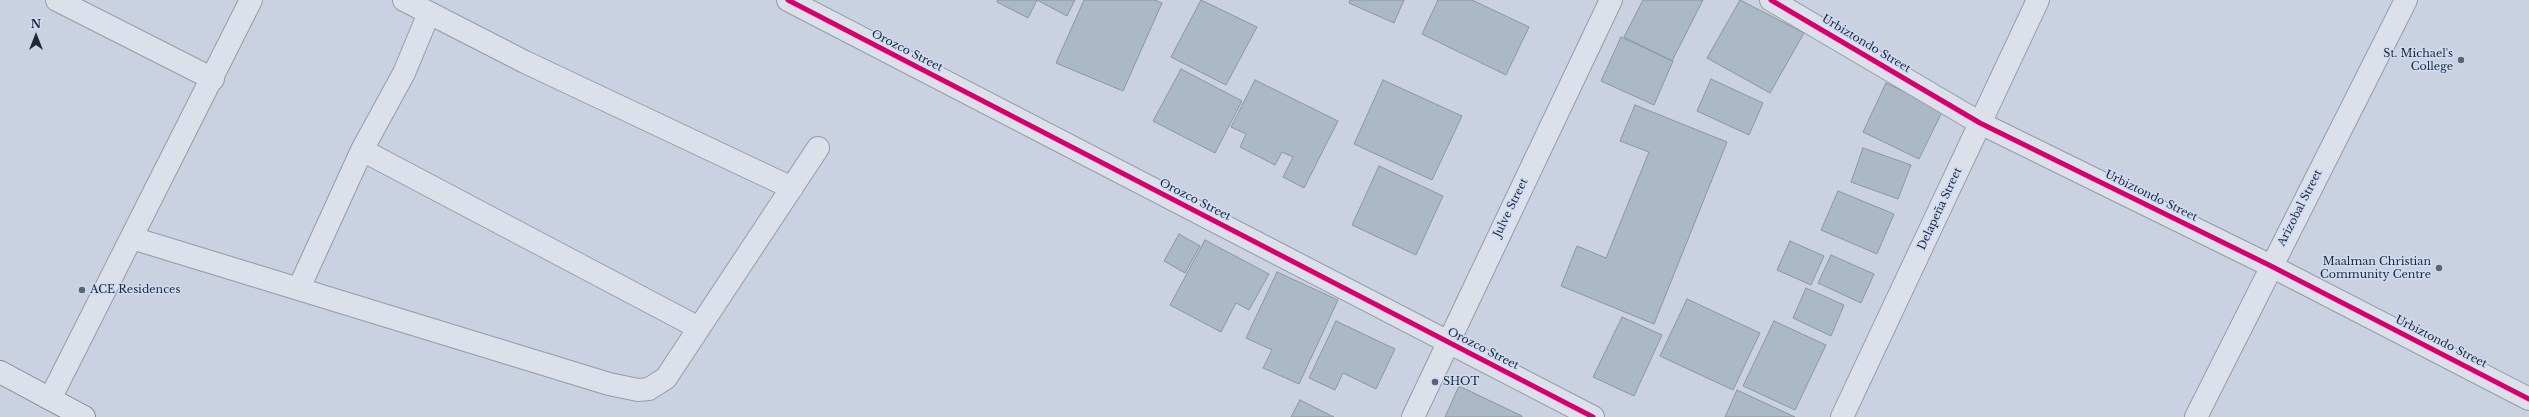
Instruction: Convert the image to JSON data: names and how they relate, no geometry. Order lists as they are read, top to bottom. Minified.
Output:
{"streets":{"street":["Urbiztondo Street","Orozco Street","Julve Street","Arizobal Street","Delapeña Street"]},"crossings":[["Urbiztondo Street","Arizobal Street"],["Urbiztondo Street","Delapeña Street"],["Orozco Street","Julve Street"]],"places":["St. Michael's College","Maalman Christian Community Centre","ACE Residences","SHOT"],"north":"top"}
